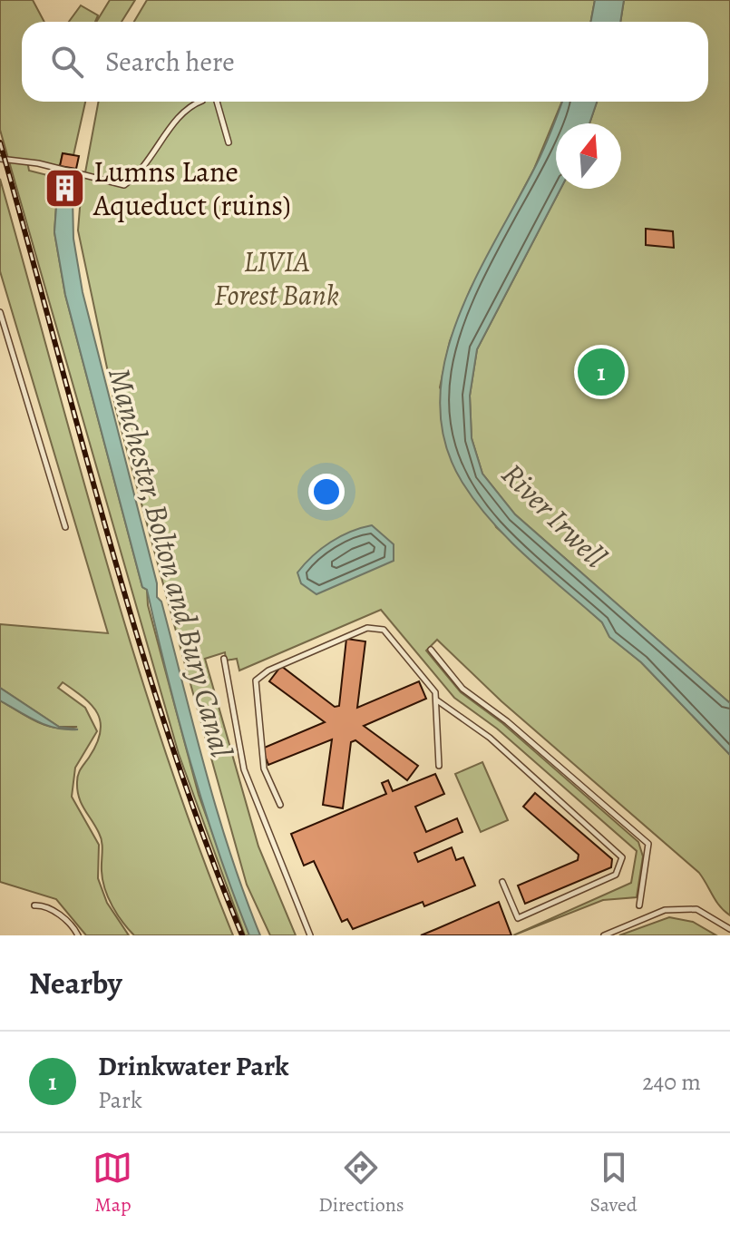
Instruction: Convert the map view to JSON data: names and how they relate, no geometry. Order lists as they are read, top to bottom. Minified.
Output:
{"water":["River Irwell","Manchester, Bolton and Bury Canal"],"parks":["LIVIA Forest Bank"],"places":{"building":["Lumns Lane Aqueduct (ruins)"]},"north":"top","page":{"search":"Search here","pins":"1","heading":"Nearby","list":[{"mark":"1","name":"Drinkwater Park","note":"Park","value":"240 m"}],"nav":["Map","Directions","Saved"]}}
